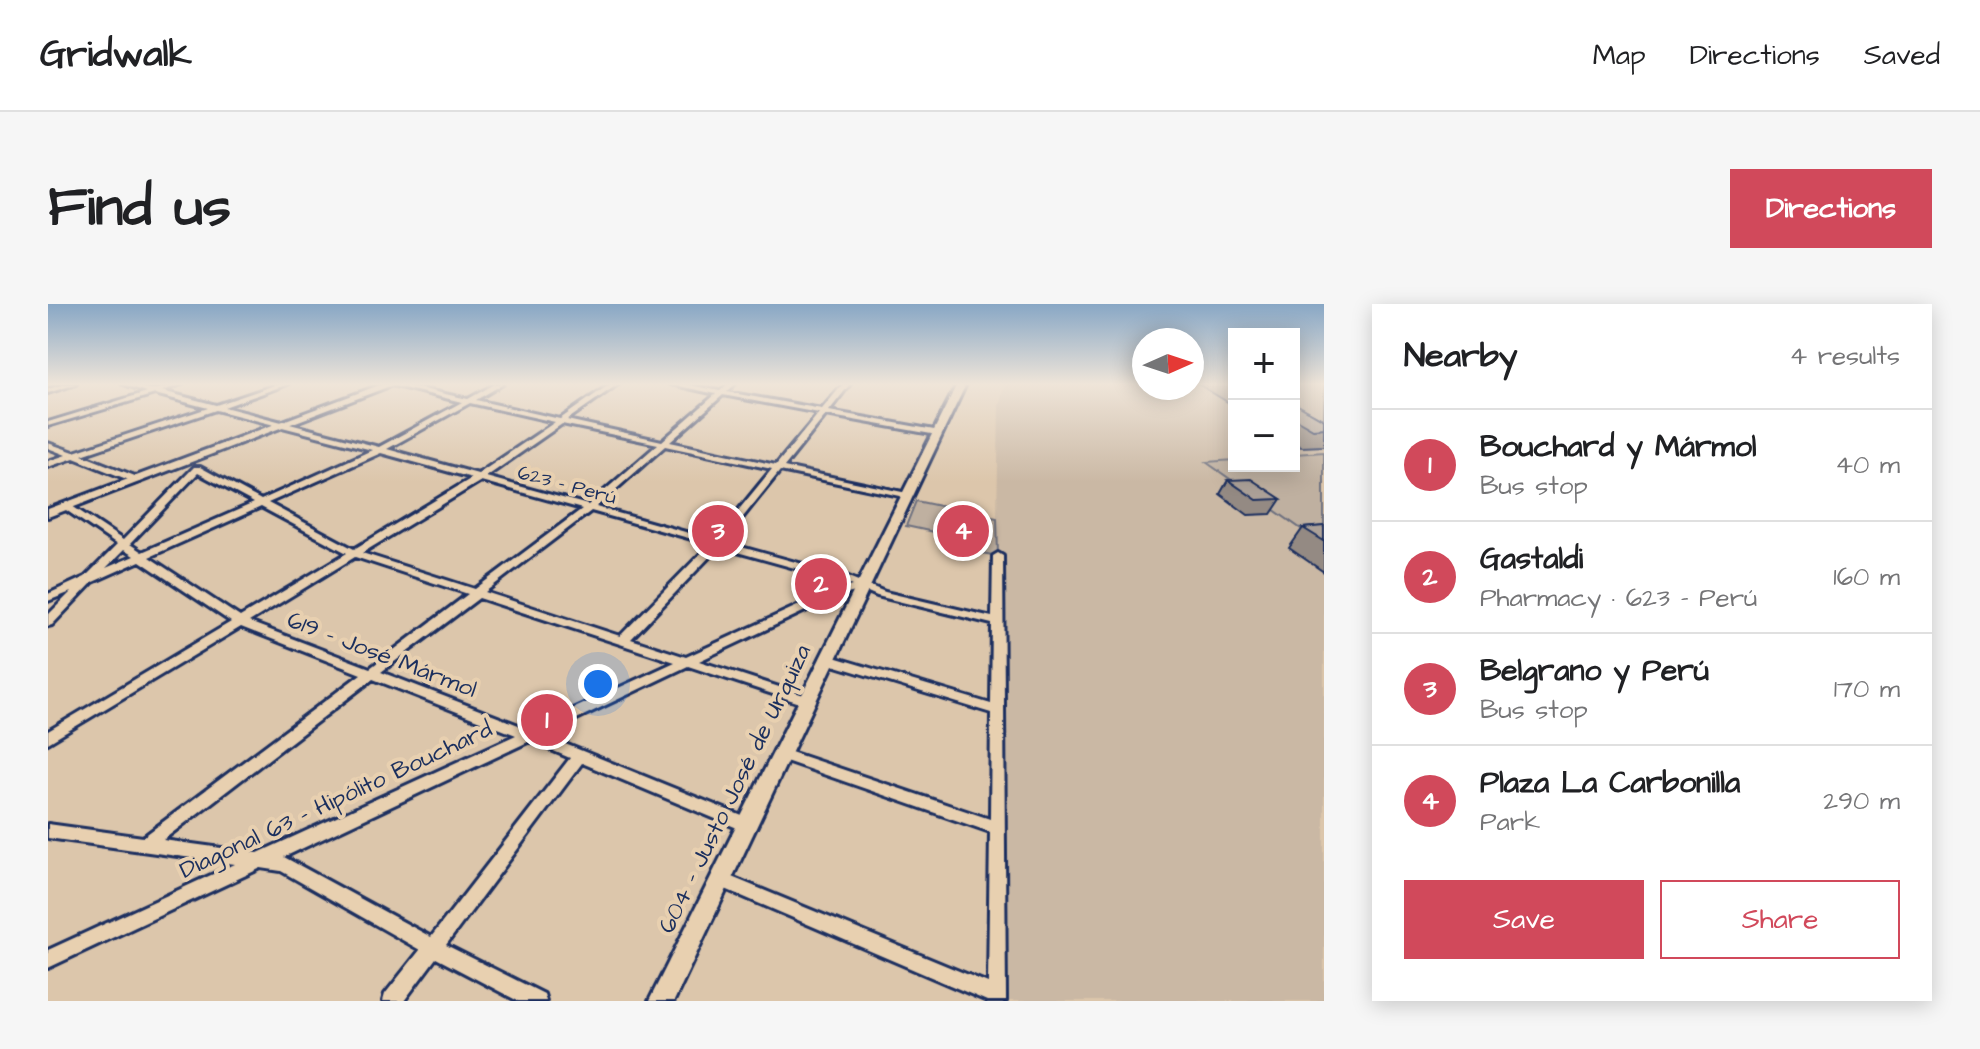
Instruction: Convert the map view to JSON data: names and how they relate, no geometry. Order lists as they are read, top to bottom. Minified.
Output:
{"streets":{"main road":["604 - Justo José de Urquiza"],"street":["623 - Perú","619 - José Mármol","Diagonal 63 - Hipólito Bouchard"]},"crossings":[["623 - Perú","604 - Justo José de Urquiza"],["623 - Perú","Diagonal 63 - Hipólito Bouchard"],["619 - José Mármol","604 - Justo José de Urquiza"],["619 - José Mármol","Diagonal 63 - Hipólito Bouchard"],["604 - Justo José de Urquiza","Diagonal 63 - Hipólito Bouchard"]],"north":"right","page":{"header":"Gridwalk","nav":["Map","Directions","Saved"],"title":"Find us","buttons":["Directions",["Save","Share"]],"heading":["Nearby","4 results"],"map_buttons":["+","−"],"list":[{"mark":"1","name":"Bouchard y Mármol","note":"Bus stop","value":"40 m"},{"mark":"2","name":"Gastaldi","note":"Pharmacy · 623 - Perú","value":"160 m"},{"mark":"3","name":"Belgrano y Perú","note":"Bus stop","value":"170 m"},{"mark":"4","name":"Plaza La Carbonilla","note":"Park","value":"290 m"}],"pins":["3","4","2","1"]}}
